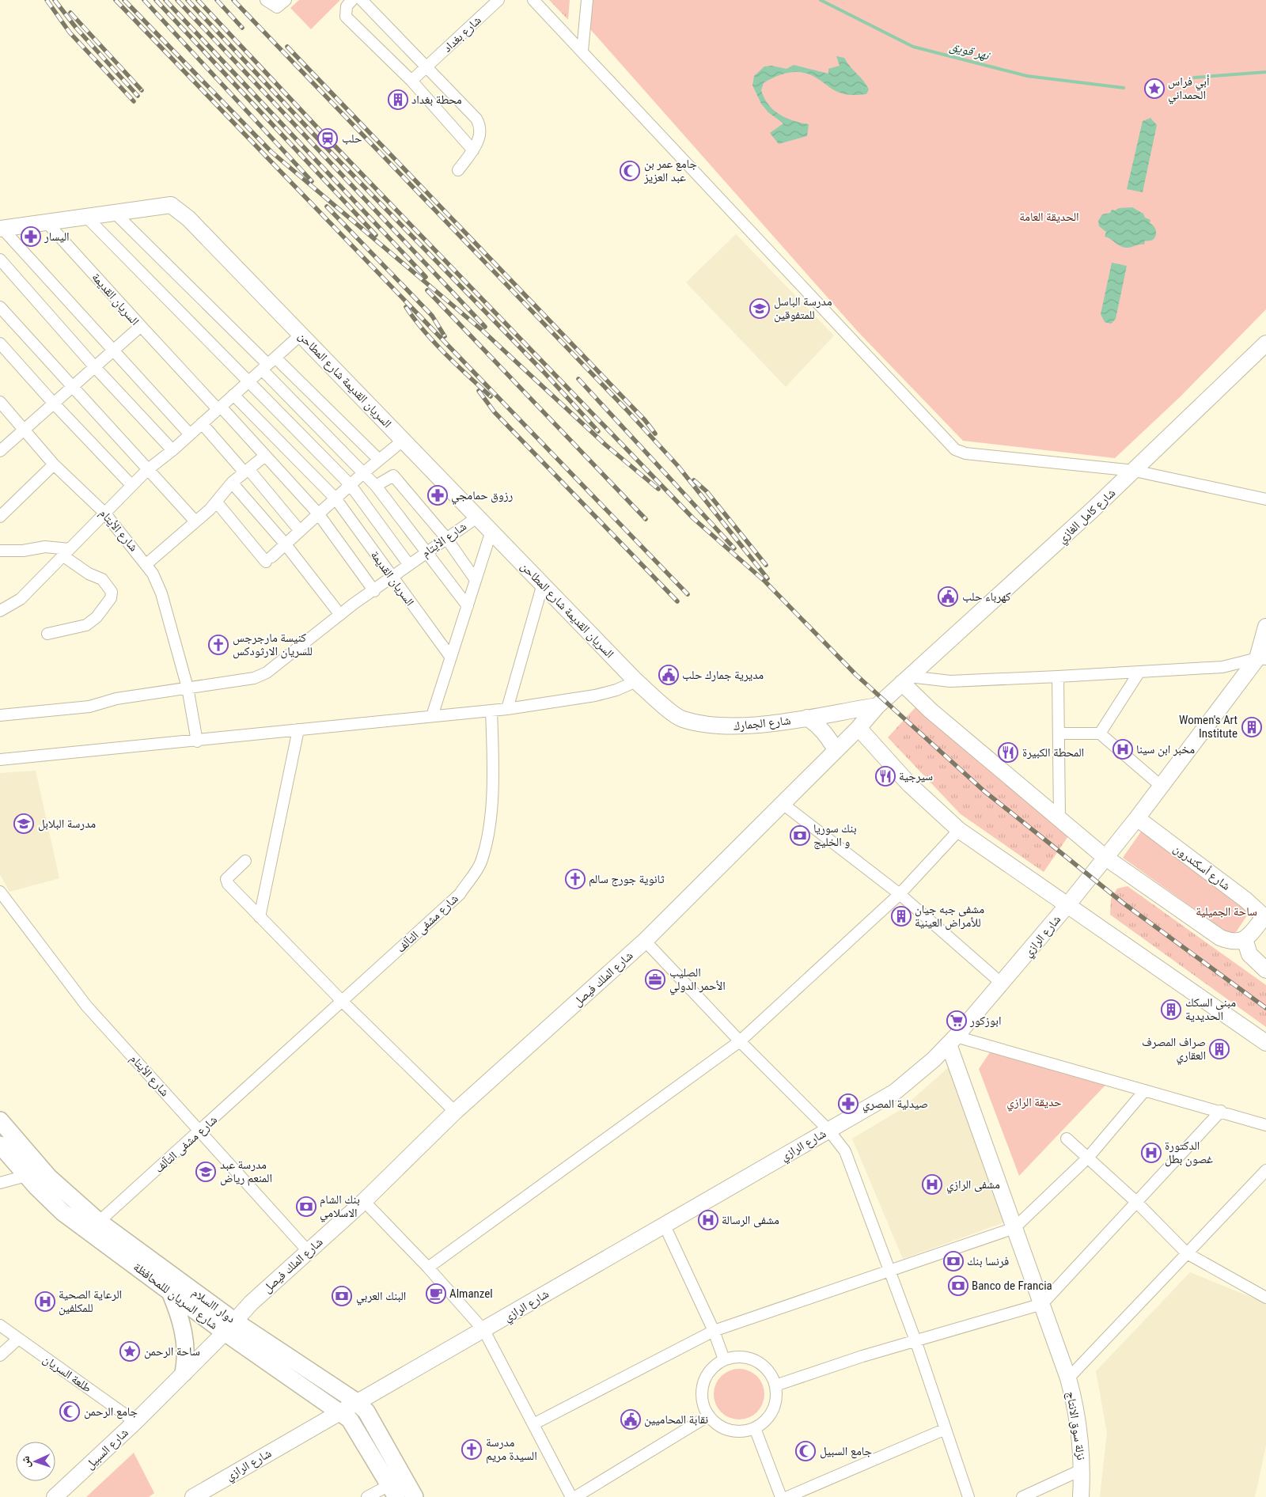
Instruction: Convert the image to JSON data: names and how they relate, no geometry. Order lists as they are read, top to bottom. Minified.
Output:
{"streets":{"main road":["السريان القديمة شارع المطاحن","شارع كامل الغازي","شارع الجمارك","شارع أسكندرون","شارع الرازي","شارع الملك فيصل","شارع السريان لللمحافظة","دوار االسلام","نزلة سوق الانتاج","شارع السبيل"],"street":["شارع بغداد","السريان القديمة","شارع الأيتام","شارع مشفى التآلف","طلعة السريان"]},"crossings":[["السريان القديمة","السريان القديمة شارع المطاحن"],["السريان القديمة","شارع الأيتام"],["السريان القديمة شارع المطاحن","شارع الأيتام"],["السريان القديمة شارع المطاحن","شارع الجمارك"],["شارع كامل الغازي","شارع الملك فيصل"],["شارع الأيتام","شارع مشفى التآلف"],["شارع الأيتام","شارع الملك فيصل"],["شارع أسكندرون","شارع الرازي"],["شارع مشفى التآلف","دوار االسلام"],["شارع الرازي","شارع السريان لللمحافظة"],["شارع الرازي","دوار االسلام"],["شارع الرازي","نزلة سوق الانتاج"],["شارع الملك فيصل","شارع السريان لللمحافظة"],["شارع الملك فيصل","دوار االسلام"],["شارع الملك فيصل","شارع السبيل"],["شارع السريان لللمحافظة","دوار االسلام"],["شارع السريان لللمحافظة","شارع السبيل"],["دوار االسلام","شارع السبيل"],["طلعة السريان","شارع السبيل"]],"water":["نهر قويق"],"parks":["الحديقة العامة","ساحة الجميلية","حديقة الرازي"],"places":{"place":["أبي فراس الحمداني","ساحة الرحمن"],"building":["محطة بغداد","Women's Art Institute","مشفى جبه جيان للأمراض العينية","مبنى السكك الحديدية","صراف المصرف العقاري"],"station":["حلب"],"mosque":["جامع عمر بن عبد العزيز","جامع الرحمن","جامع السبيل"],"pharmacy":["اليسار","رزوق حمامجي","صيدلية المصري"],"school or university":["مدرسة الباسل للمتفوقين","مدرسة البلابل","مدرسة عبد المنعم رياض"],"public building":["كهرباء حلب","مديرية جمارك حلب","نقابة المحاميين"],"church":["كنيسة مارجرجس للسريان الارثودكس","ثانوية جورج سالم","مدرسة السيدة مريم"],"hospital":["مخبر ابن سينا","الدكتورة غصون بطل","مشفى الرازي","مشفى الرسالة","الرعاية الصحية للمكلفين"],"restaurant":["المحطة الكبيرة","سيرجية"],"bank":["بنك سوريا و الخليج","بنك الشام الاسلامي","فرنسا بنك","Banco de Francia","البنك العربي"],"office":["الصليب الأحمر الدولي"],"supermarket":["ابوزكور"],"cafe":["Almanzel"]},"north":"left"}
